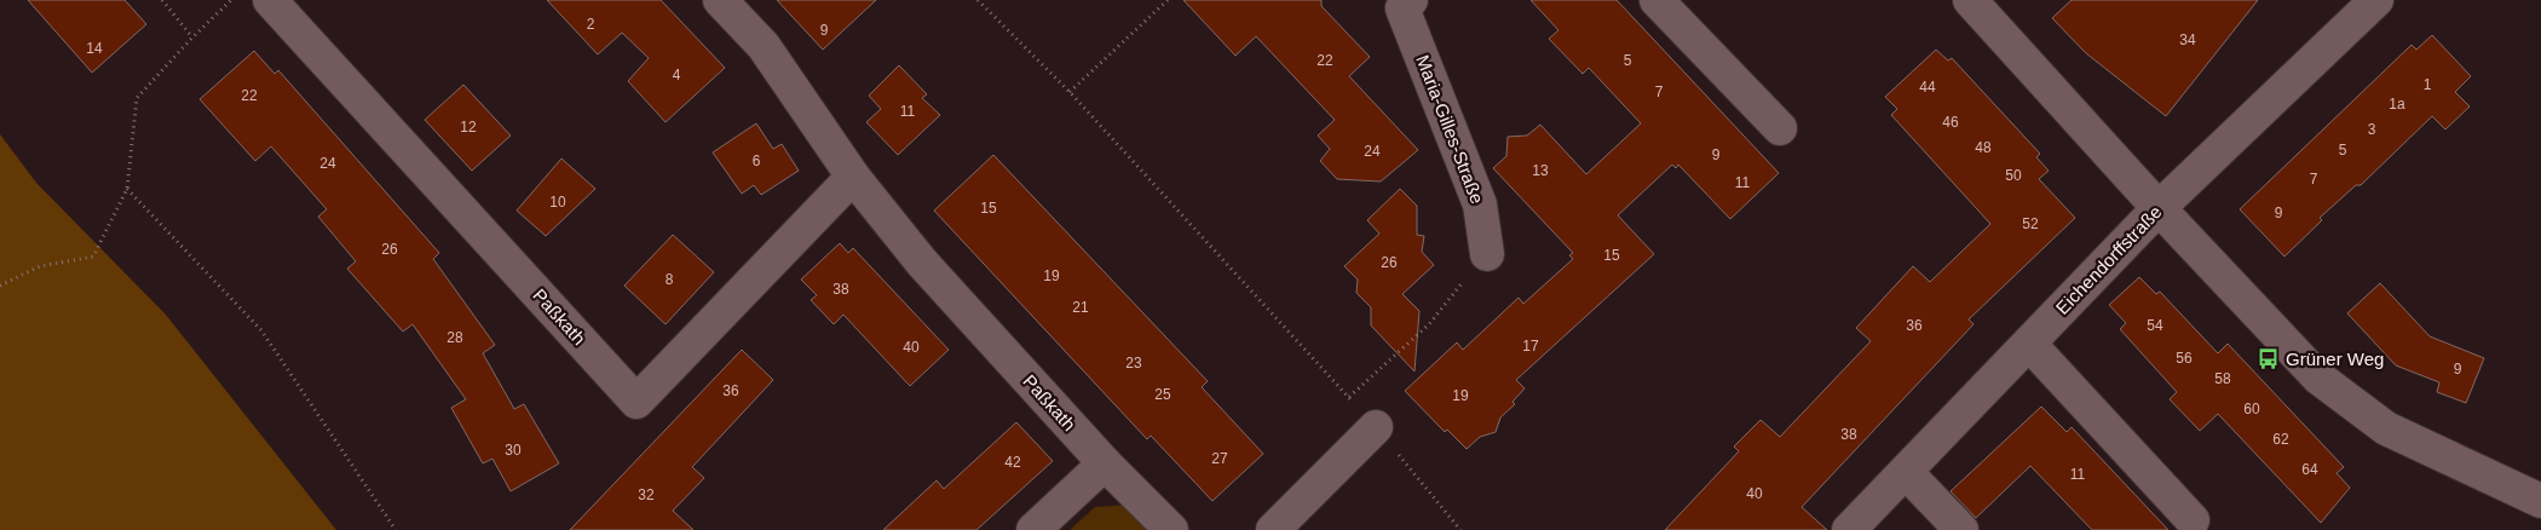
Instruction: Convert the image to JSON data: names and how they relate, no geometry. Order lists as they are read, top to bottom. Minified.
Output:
{"streets":{"street":["Maria-Gilles-Straße","Eichendorffstraße","Paßkath"]},"places":{"bus stop":["Grüner Weg"]},"house_numbers":["2","9","34","14","22","5","4","1","44","7","22","1a","11","46","12","3","48","5","24","9","6","24","13","50","7","11","10","15","9","52","26","15","26","19","8","38","21","36","54","28","17","40","56","23","9","58","36","25","19","60","38","62","30","27","42","64","11","40","32"]}
